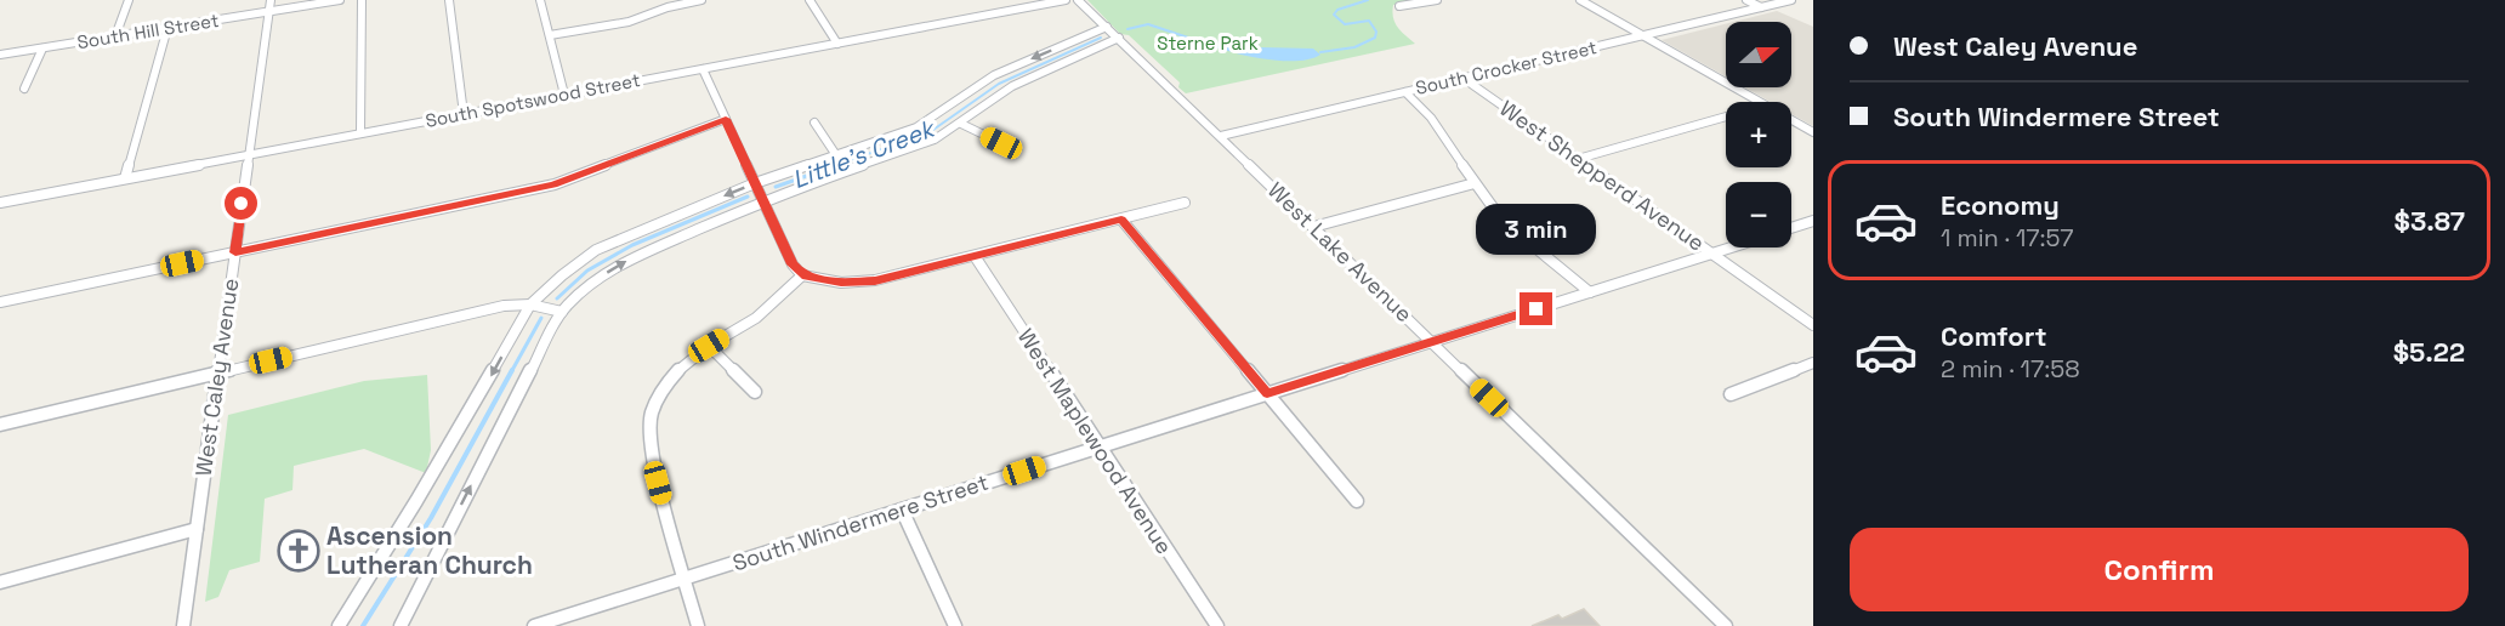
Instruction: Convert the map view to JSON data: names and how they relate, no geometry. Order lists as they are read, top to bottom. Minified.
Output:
{"streets":{"street":["South Hill Street","South Crocker Street","South Spotswood Street","West Shepperd Avenue","West Lake Avenue","West Caley Avenue","West Maplewood Avenue","South Windermere Street"]},"crossings":[["South Hill Street","West Caley Avenue"],["South Crocker Street","West Shepperd Avenue"],["South Crocker Street","West Lake Avenue"],["South Spotswood Street","West Caley Avenue"],["West Shepperd Avenue","South Windermere Street"],["West Lake Avenue","South Windermere Street"],["West Maplewood Avenue","South Windermere Street"]],"water":["Little's Creek"],"parks":["Sterne Park"],"places":{"church":["Ascension Lutheran Church"]},"north":"right","page":{"banner":["West Caley Avenue","South Windermere Street"],"map_buttons":["+","−"],"list":[{"name":"Economy","note":"1 min · 17:57","value":"$3.87"},{"name":"Comfort","note":"2 min · 17:58","value":"$5.22"}],"bubble":"3 min","buttons":"Confirm"}}
